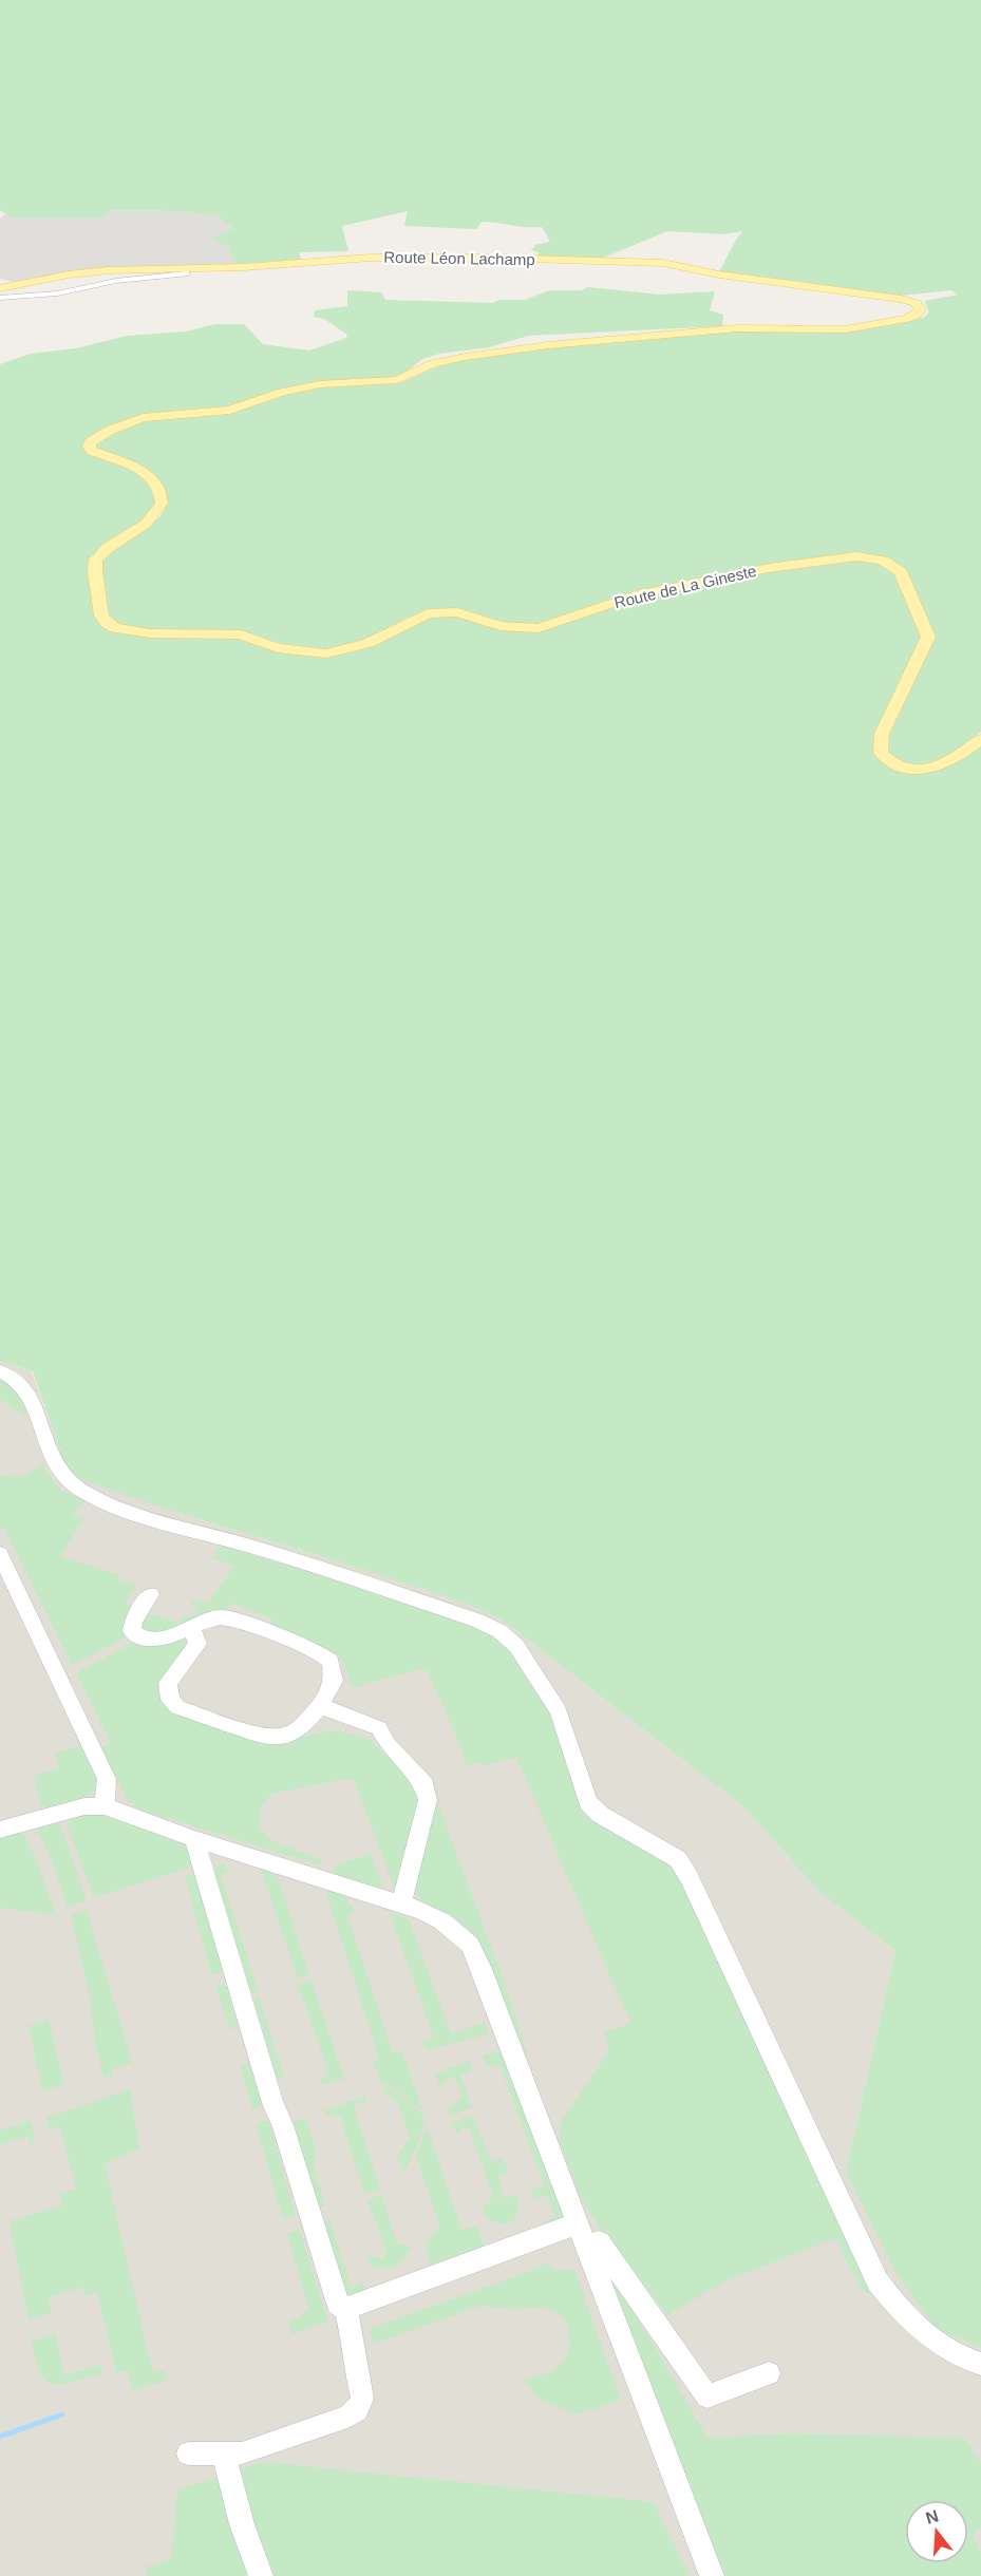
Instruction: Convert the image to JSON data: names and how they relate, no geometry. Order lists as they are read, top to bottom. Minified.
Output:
{"streets":{"main road":["Route Léon Lachamp","Route de La Gineste"]},"crossings":[["Route Léon Lachamp","Route de La Gineste"]],"north":"top"}
